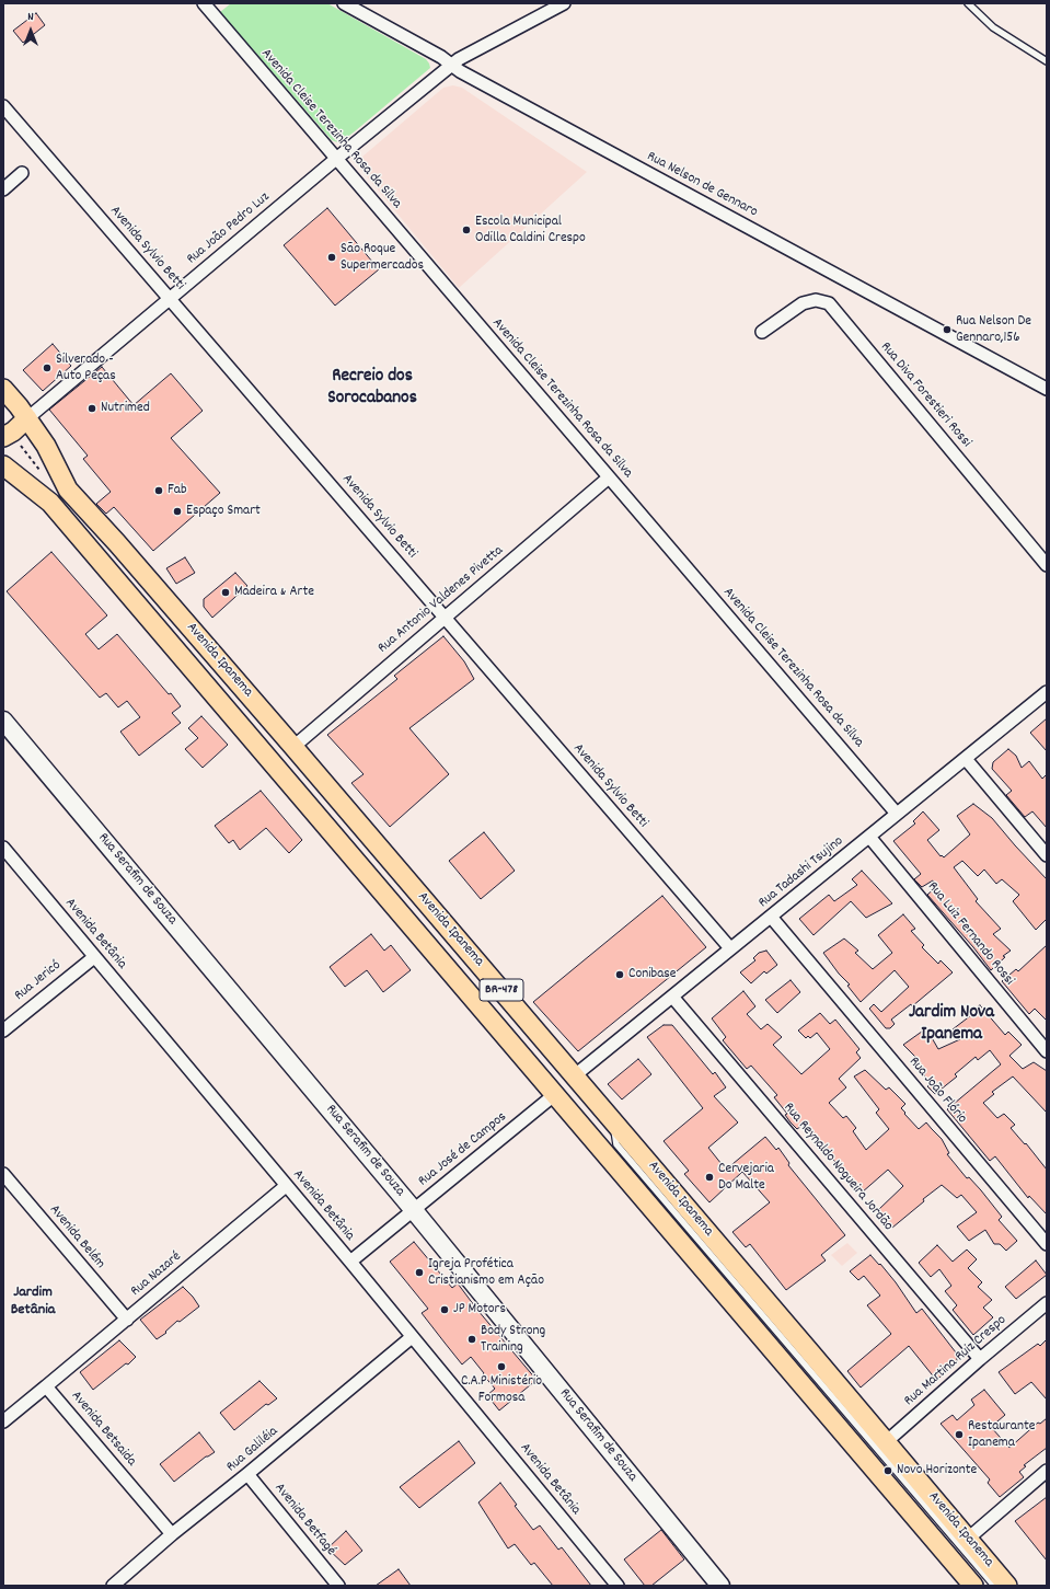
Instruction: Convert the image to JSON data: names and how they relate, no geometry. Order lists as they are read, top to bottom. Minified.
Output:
{"streets":{"main road":["Avenida Ipanema","BR-478"],"street":["Avenida Cleise Terezinha Rosa da Silva","Rua Nelson de Gennaro","Rua João Pedro Luz","Avenida Sylvio Betti","Rua Diva Forestieri Rossi","Rua Antonio Valdenes Pivetta","Rua Tadashi Tsujino","Rua Serafim de Souza","Avenida Betânia","Rua Luiz Fernando Rossi","Rua Jericó","Rua João Flório","Rua José de Campos","Rua Reynaldo Nogueira Jordão","Avenida Belém","Rua Nazaré","Rua Martina Ruiz Crespo","Avenida Betsaida","Rua Galiléia","Avenida Betfagé"]},"crossings":[["Avenida Cleise Terezinha Rosa da Silva","Rua João Pedro Luz"],["Avenida Cleise Terezinha Rosa da Silva","Rua Antonio Valdenes Pivetta"],["Avenida Cleise Terezinha Rosa da Silva","Rua Tadashi Tsujino"],["Rua Nelson de Gennaro","Rua João Pedro Luz"],["Rua João Pedro Luz","Avenida Sylvio Betti"],["Rua João Pedro Luz","Avenida Ipanema"],["Avenida Sylvio Betti","Rua Antonio Valdenes Pivetta"],["Avenida Sylvio Betti","Rua Tadashi Tsujino"],["Rua Antonio Valdenes Pivetta","Avenida Ipanema"],["Avenida Ipanema","Rua Tadashi Tsujino"],["Avenida Ipanema","Rua José de Campos"],["Avenida Ipanema","Rua Martina Ruiz Crespo"],["Rua Tadashi Tsujino","Rua Luiz Fernando Rossi"],["Rua Tadashi Tsujino","Rua João Flório"],["Rua Tadashi Tsujino","Rua Reynaldo Nogueira Jordão"],["Rua Serafim de Souza","Rua José de Campos"],["Avenida Betânia","Rua Jericó"],["Avenida Betânia","Rua José de Campos"],["Avenida Betânia","Rua Nazaré"],["Avenida Betânia","Rua Galiléia"],["Rua Reynaldo Nogueira Jordão","Rua Martina Ruiz Crespo"],["Avenida Belém","Rua Nazaré"],["Rua Nazaré","Avenida Betsaida"],["Avenida Betsaida","Rua Galiléia"],["Rua Galiléia","Avenida Betfagé"]],"districts":["Recreio dos Sorocabanos","Jardim Nova Ipanema","Jardim Betânia"],"places":["Escola Municipal Odilla Caldini Crespo","São Roque Supermercados","Rua Nelson De Gennaro,156","Silverado - Auto Peças","Nutrimed","Fab","Espaço Smart","Madeira & Arte","Conibase","Cervejaria Do Malte","Igreja Profética Cristianismo em Ação","JP Motors","Body Strong Training","C.A.P Ministério Formosa","Restaurante Ipanema","Novo Horizonte"],"north":"top"}
